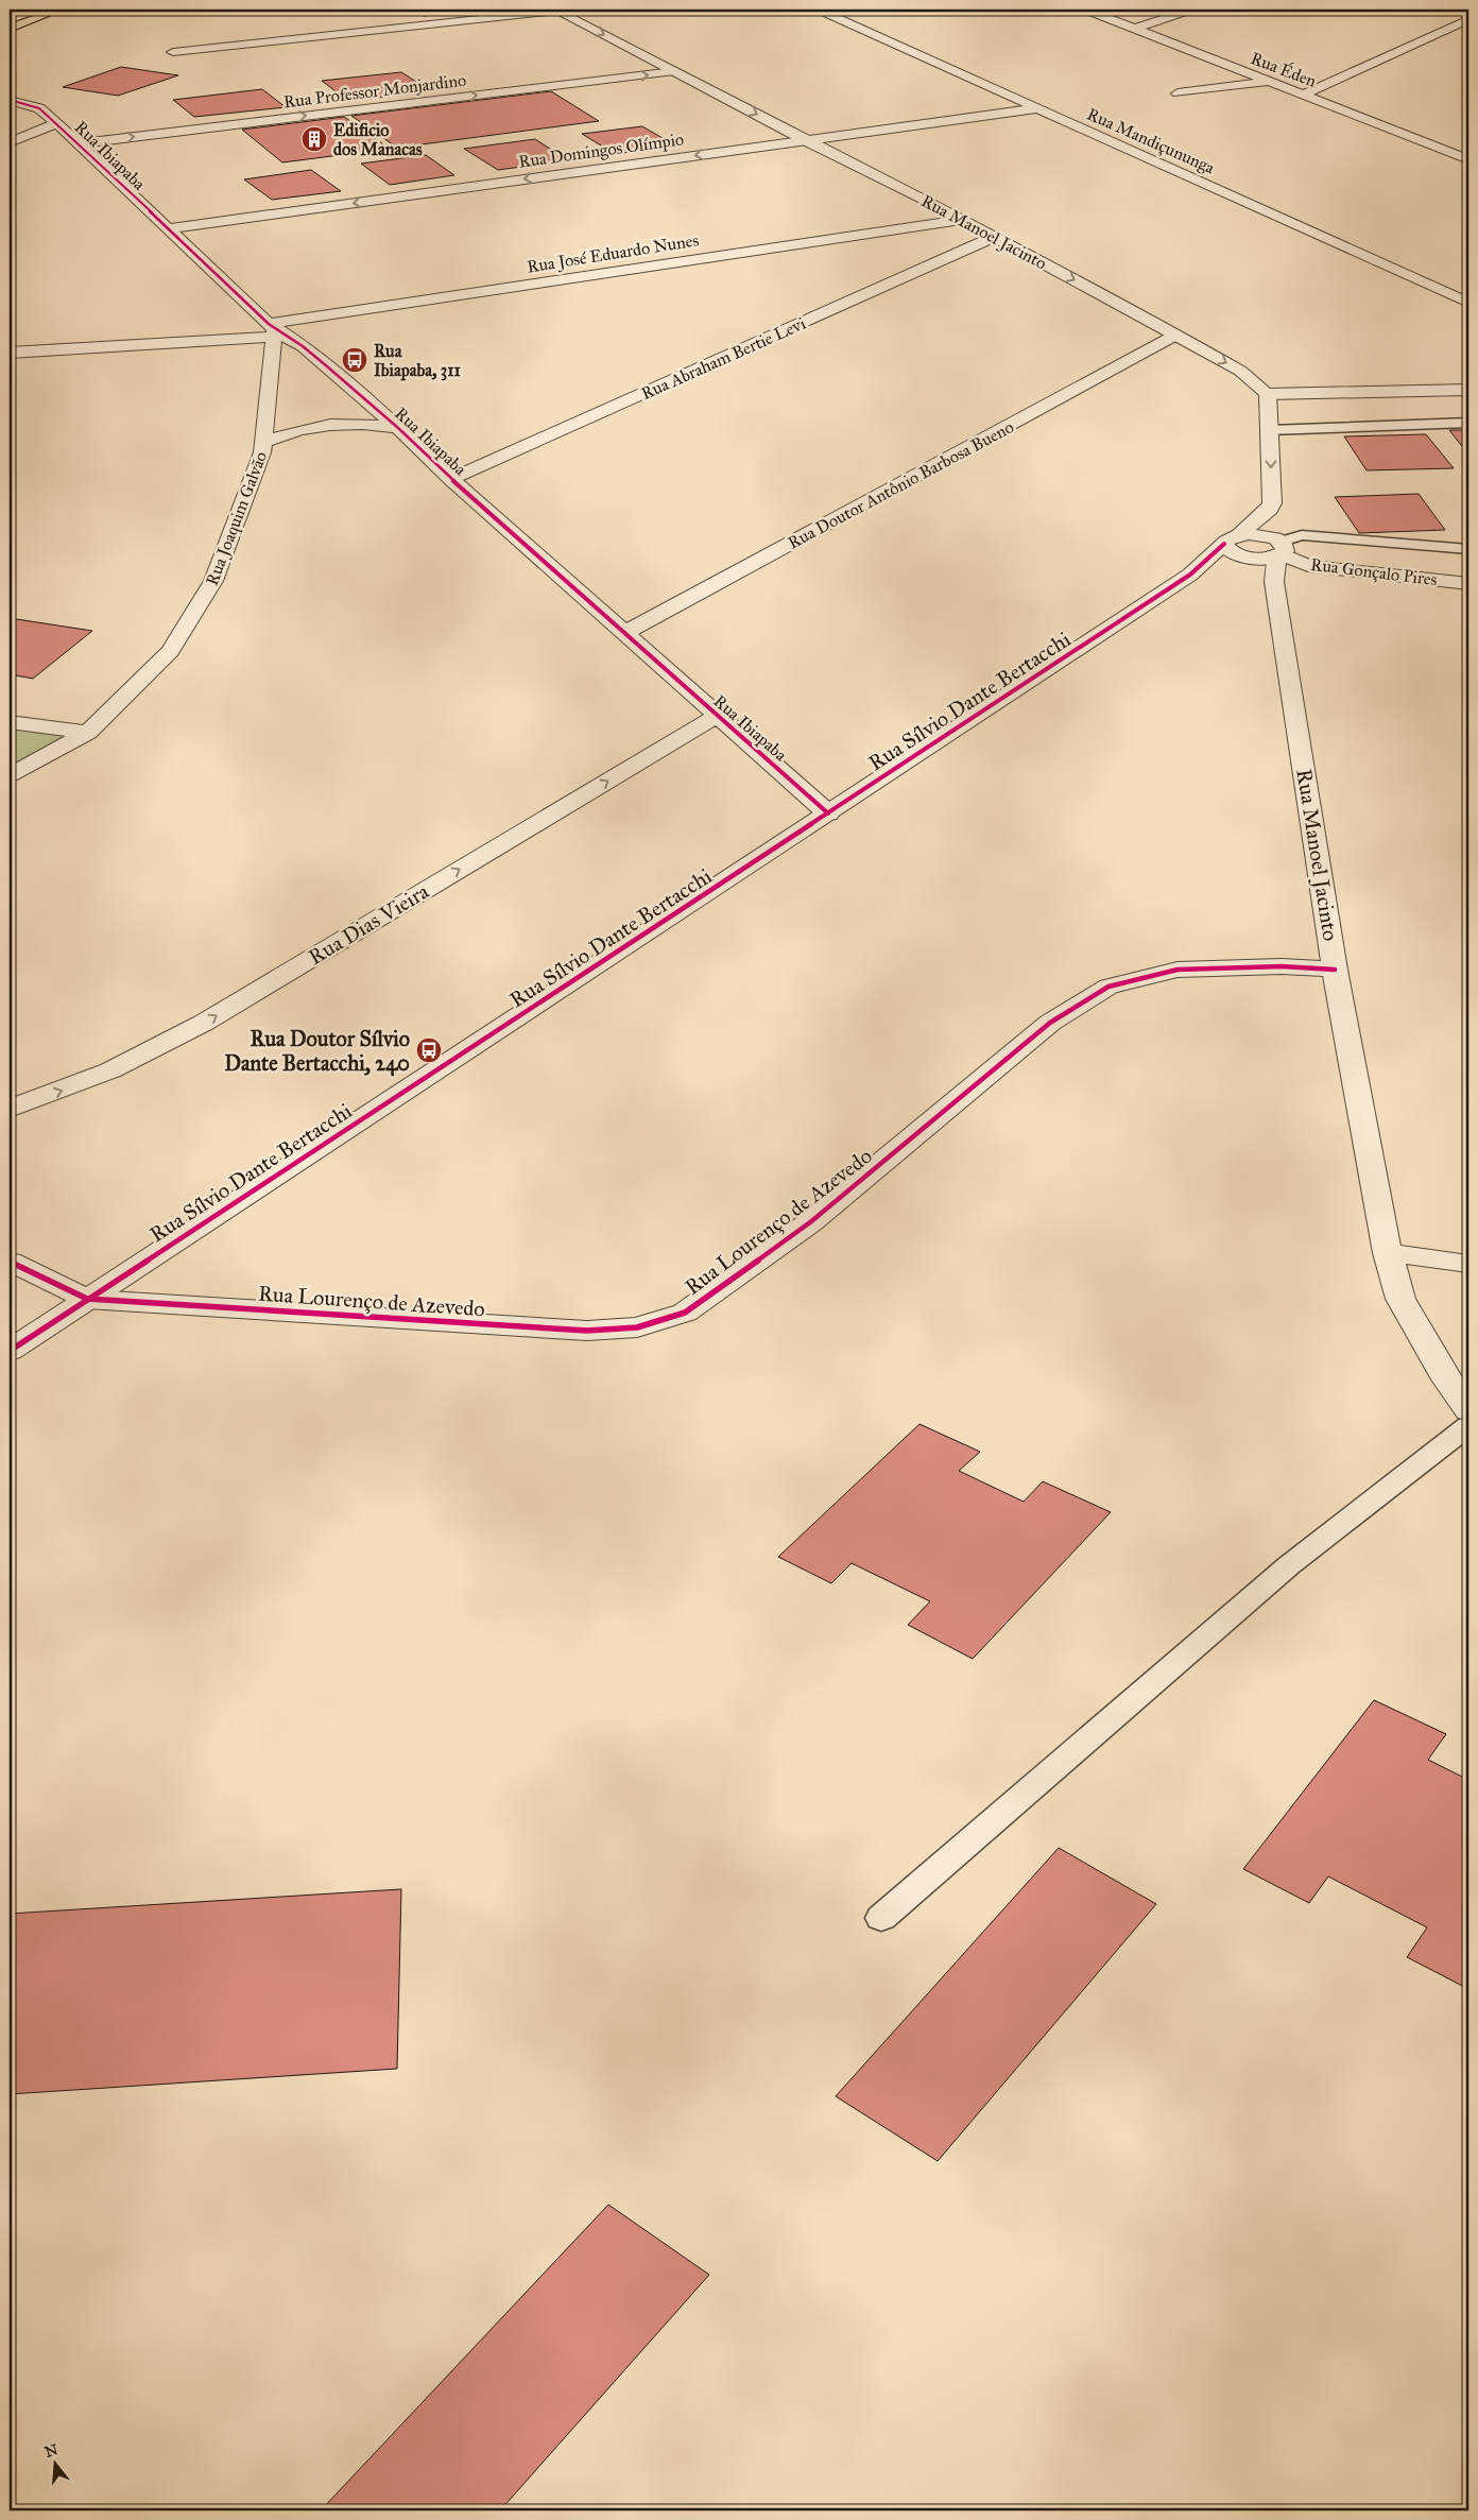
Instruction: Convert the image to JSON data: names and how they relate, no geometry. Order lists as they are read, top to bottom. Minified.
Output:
{"streets":{"street":["Rua Éden","Rua Professor Monjardino","Rua Mandiçununga","Rua Domingos Olímpio","Rua Ibiapaba","Rua Manoel Jacinto","Rua José Eduardo Nunes","Rua Abraham Bertie Levi","Rua Doutor Antônio Barbosa Bueno","Rua Joaquim Galvão","Rua Gonçalo Pires","Rua Sílvio Dante Bertacchi","Rua Dias Vieira","Rua Lourenço de Azevedo"]},"crossings":[["Rua Professor Monjardino","Rua Ibiapaba"],["Rua Professor Monjardino","Rua Manoel Jacinto"],["Rua Mandiçununga","Rua Domingos Olímpio"],["Rua Domingos Olímpio","Rua Ibiapaba"],["Rua Domingos Olímpio","Rua Manoel Jacinto"],["Rua Ibiapaba","Rua José Eduardo Nunes"],["Rua Ibiapaba","Rua Abraham Bertie Levi"],["Rua Ibiapaba","Rua Doutor Antônio Barbosa Bueno"],["Rua Ibiapaba","Rua Joaquim Galvão"],["Rua Ibiapaba","Rua Sílvio Dante Bertacchi"],["Rua Ibiapaba","Rua Dias Vieira"],["Rua Manoel Jacinto","Rua José Eduardo Nunes"],["Rua Manoel Jacinto","Rua Abraham Bertie Levi"],["Rua Manoel Jacinto","Rua Doutor Antônio Barbosa Bueno"],["Rua Manoel Jacinto","Rua Gonçalo Pires"],["Rua Manoel Jacinto","Rua Sílvio Dante Bertacchi"],["Rua Manoel Jacinto","Rua Lourenço de Azevedo"],["Rua José Eduardo Nunes","Rua Joaquim Galvão"],["Rua Gonçalo Pires","Rua Sílvio Dante Bertacchi"],["Rua Sílvio Dante Bertacchi","Rua Lourenço de Azevedo"]],"one_way":["Rua Manoel Jacinto","Rua Dias Vieira"],"places":{"building":["Edificio dos Manacas"],"bus stop":["Rua Ibiapaba, 311","Rua Doutor Sílvio Dante Bertacchi, 240"]},"north":"top"}
